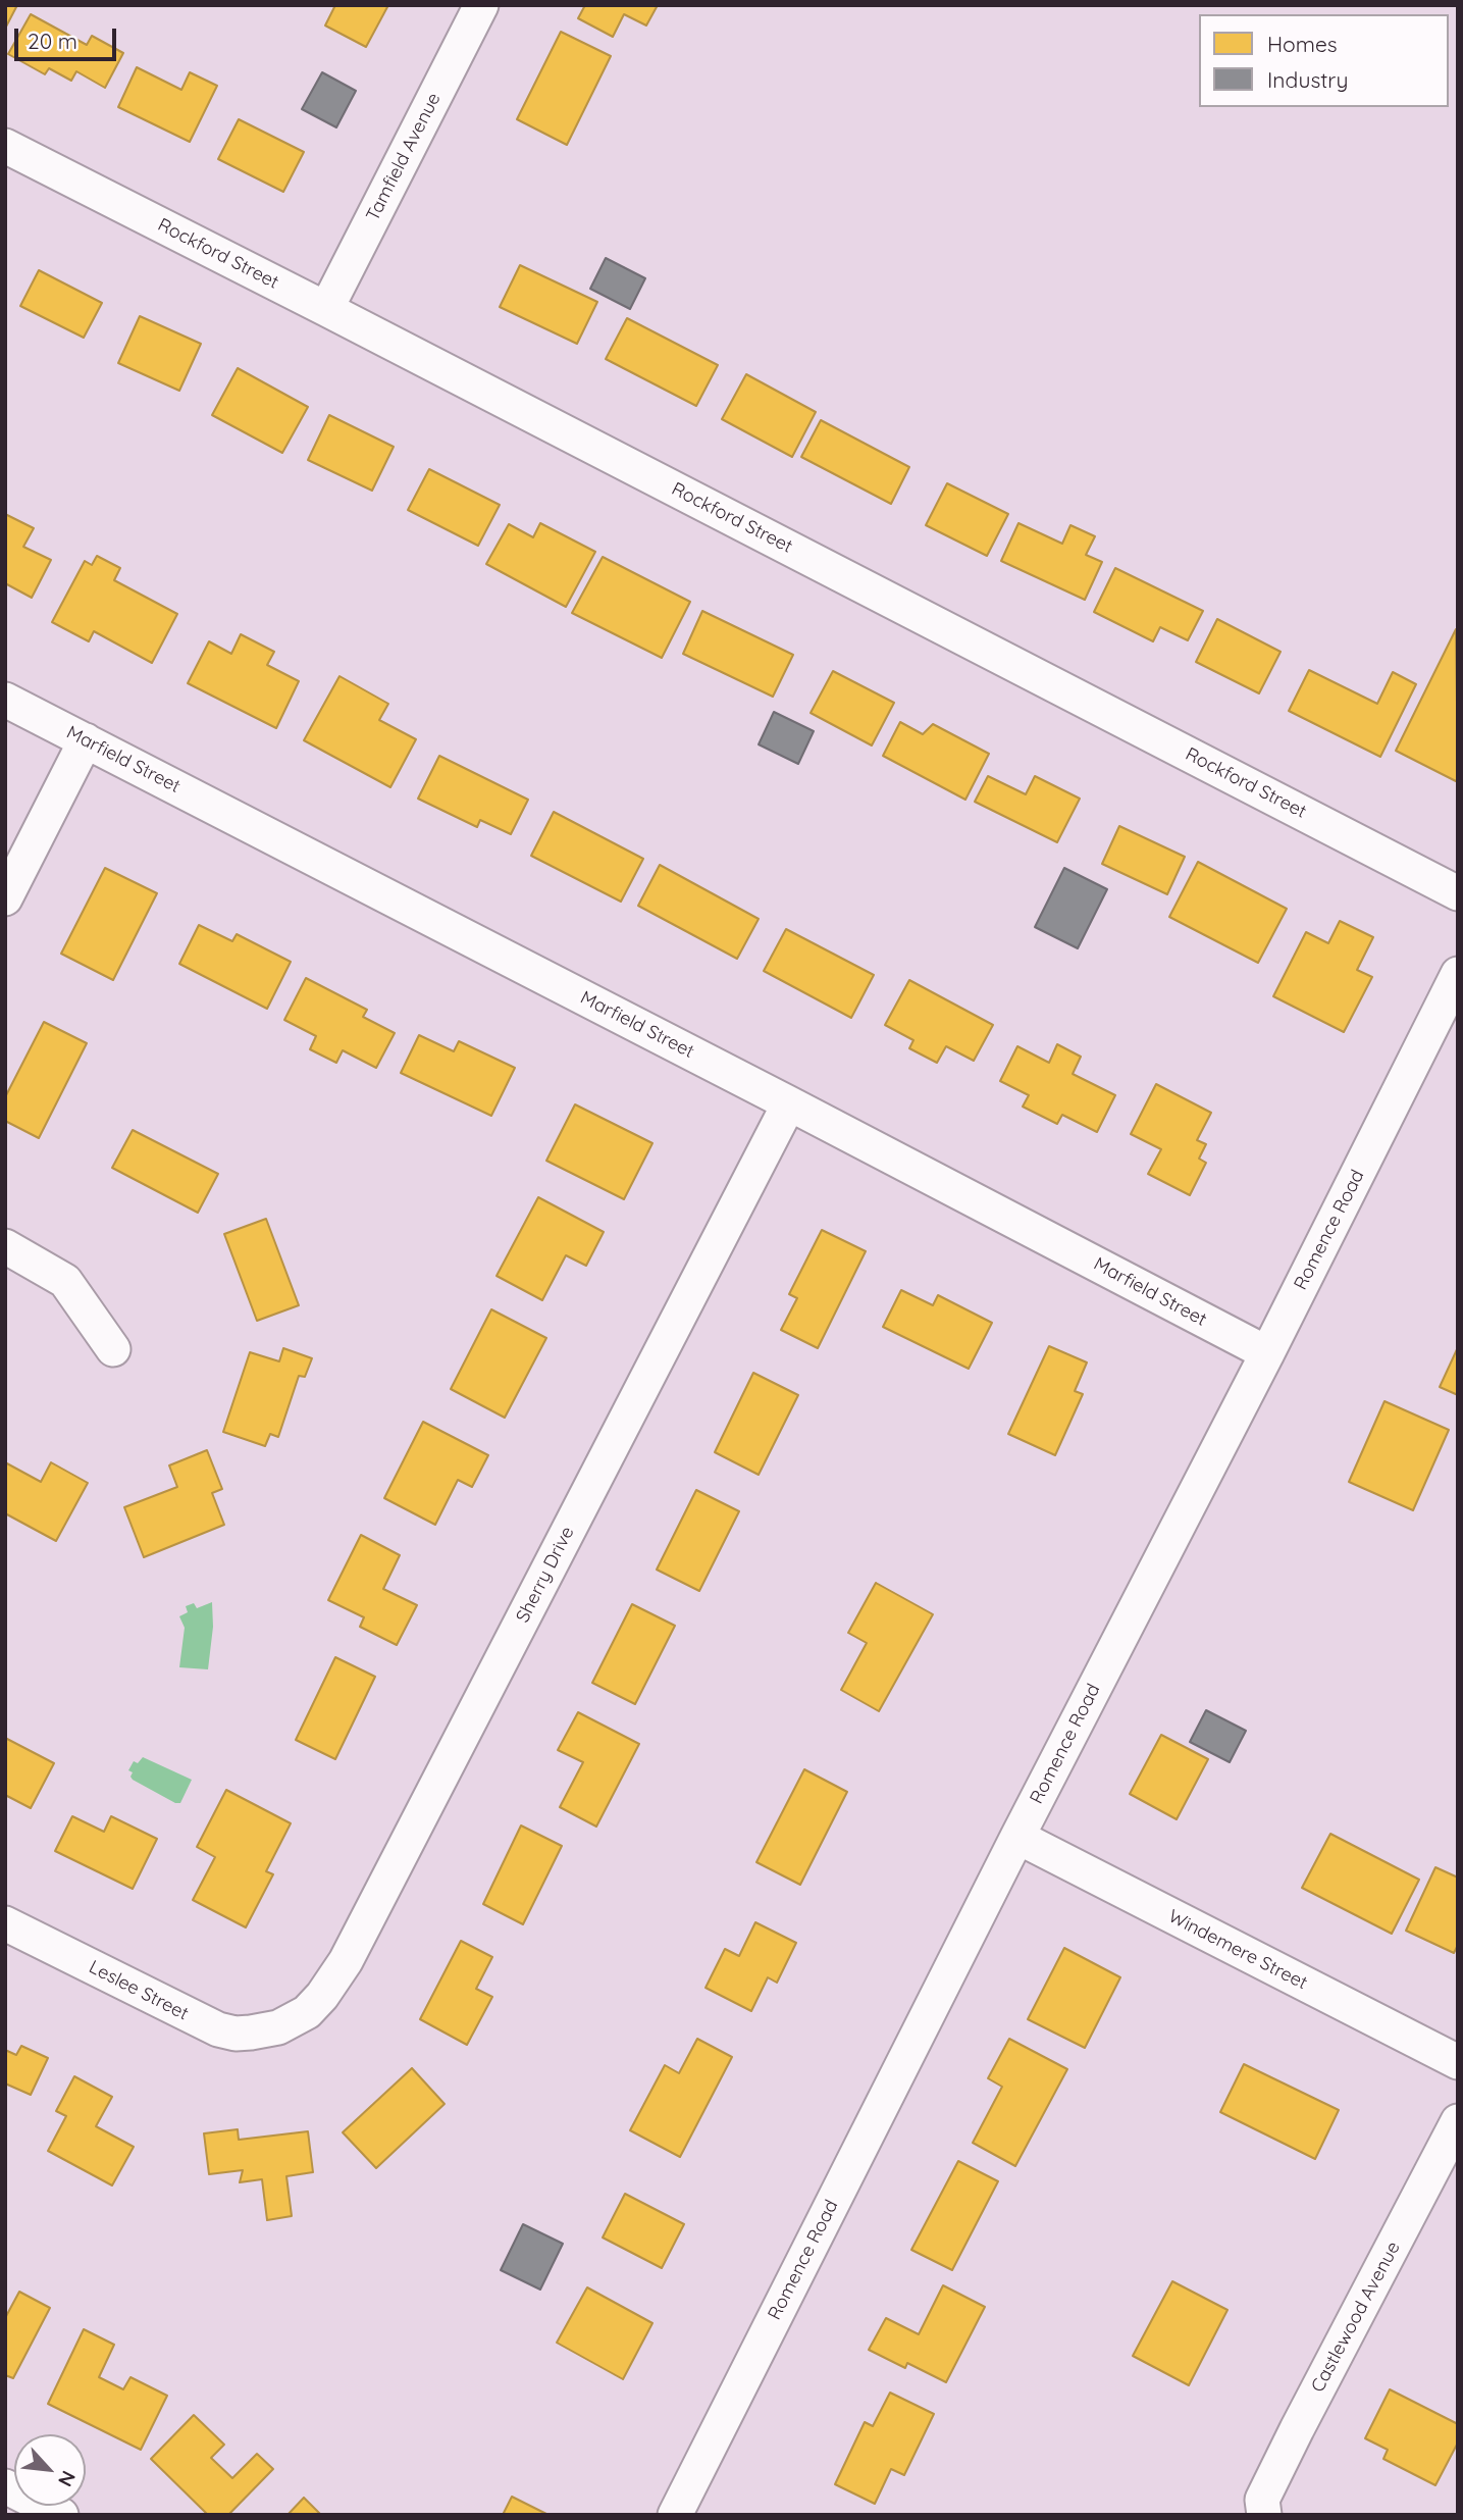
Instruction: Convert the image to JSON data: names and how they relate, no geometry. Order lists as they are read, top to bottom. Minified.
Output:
{"streets":{"street":["Tamfield Avenue","Rockford Street","Marfield Street","Romence Road","Sherry Drive","Windemere Street","Leslee Street","Castlewood Avenue"]},"crossings":[["Tamfield Avenue","Rockford Street"],["Marfield Street","Romence Road"],["Marfield Street","Sherry Drive"],["Romence Road","Windemere Street"],["Sherry Drive","Leslee Street"]],"legend":["Homes","Industry"],"scale_bar":"20 m","north":"bottom right"}
